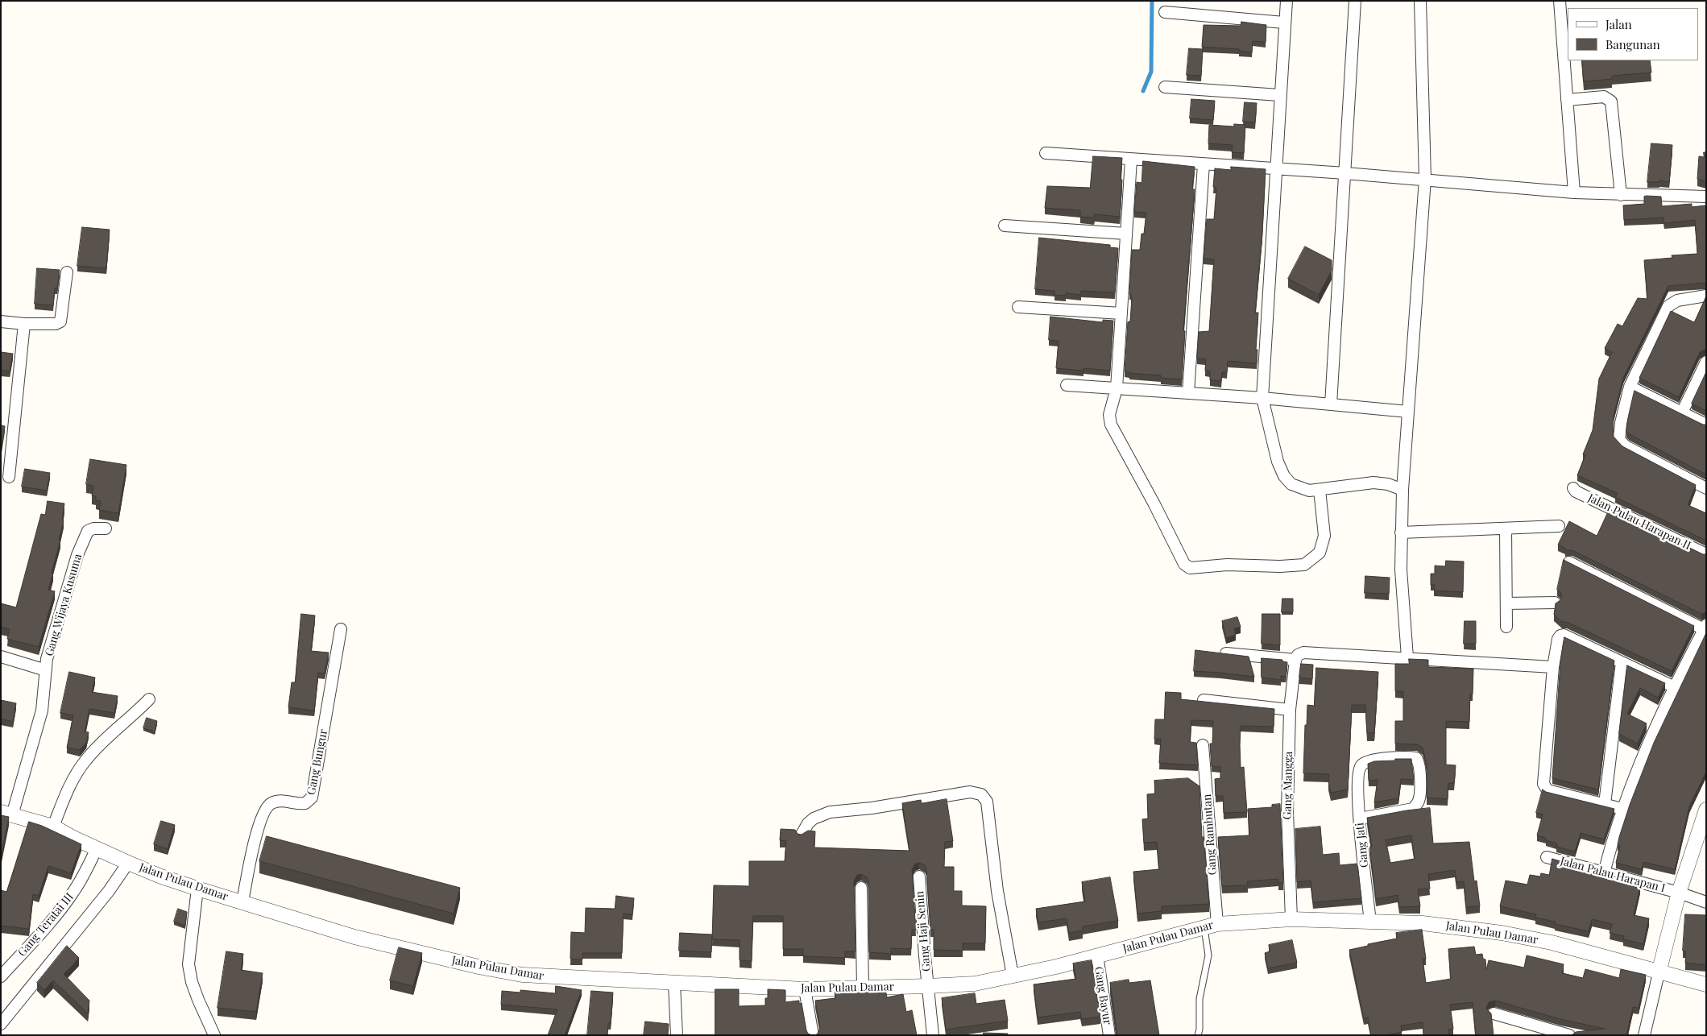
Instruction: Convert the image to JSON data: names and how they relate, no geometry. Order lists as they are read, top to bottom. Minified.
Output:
{"streets":{"street":["Jalan Pulau Harapan II","Gang Wijaya Kusuma","Gang Bungur","Gang Mangga","Gang Rambutan","Gang Jati","Jalan Palau Harapan I","Jalan Pulau Damar","Gang Teratai III","Gang Haji Senin","Gang Bayur"]},"crossings":[["Gang Wijaya Kusuma","Jalan Pulau Damar"],["Gang Bungur","Jalan Pulau Damar"],["Gang Mangga","Jalan Pulau Damar"],["Gang Rambutan","Jalan Pulau Damar"],["Gang Jati","Jalan Pulau Damar"],["Jalan Pulau Damar","Gang Teratai III"],["Jalan Pulau Damar","Gang Haji Senin"],["Jalan Pulau Damar","Gang Bayur"]],"legend":["Jalan","Bangunan"]}
